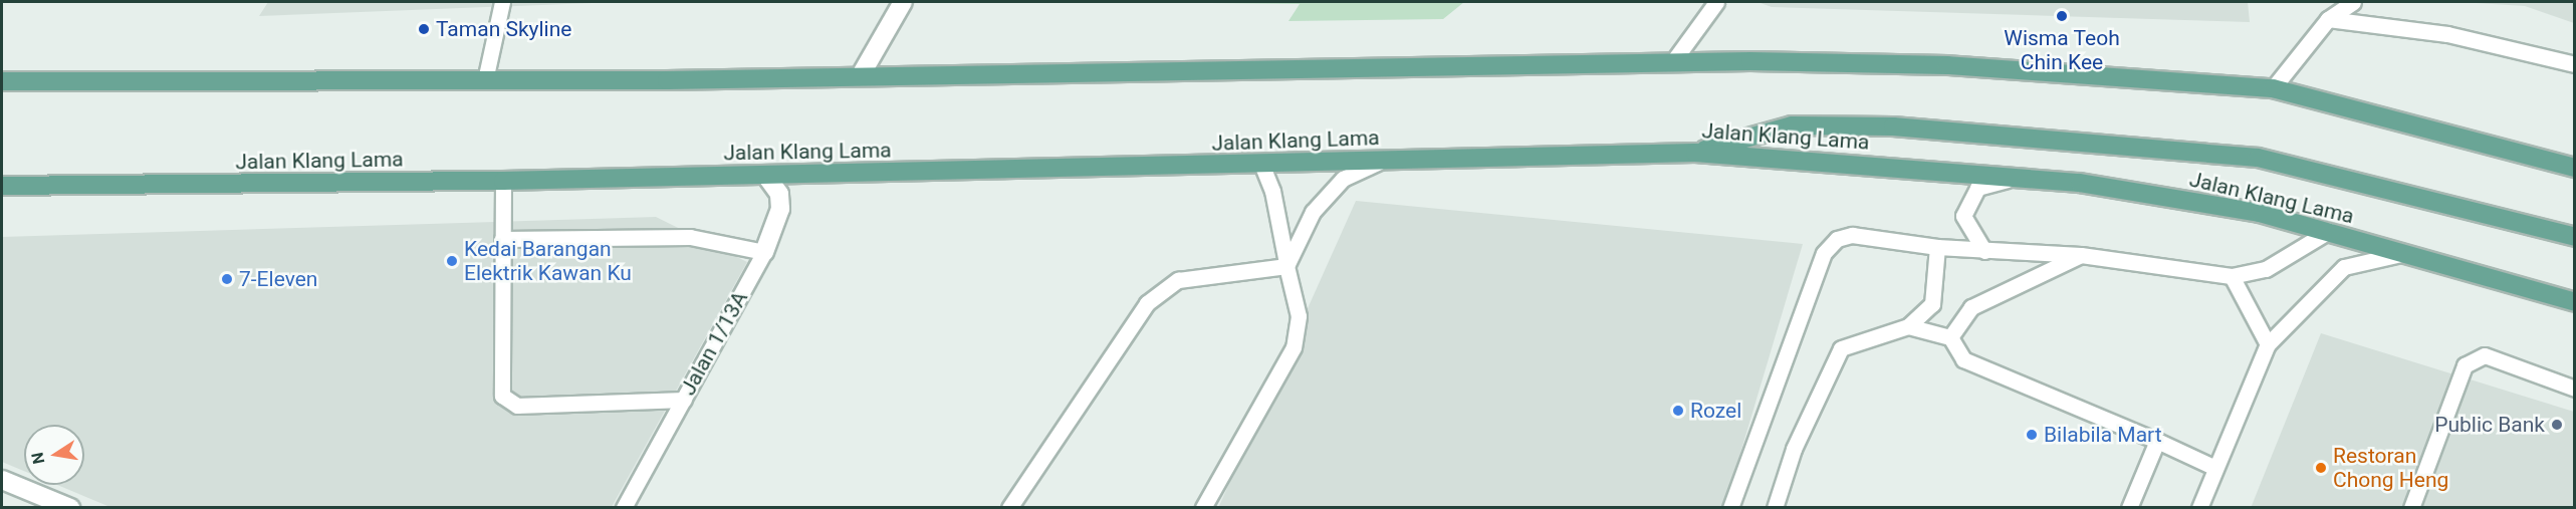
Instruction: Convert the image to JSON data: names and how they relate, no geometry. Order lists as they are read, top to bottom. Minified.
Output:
{"streets":{"main road":["Jalan Klang Lama"],"street":["Jalan 1/13A"]},"crossings":[["Jalan Klang Lama","Jalan 1/13A"]],"places":["Wisma Teoh Chin Kee","Taman Skyline","Kedai Barangan Elektrik Kawan Ku","7-Eleven","Rozel","Public Bank","Bilabila Mart","Restoran Chong Heng"],"north":"left"}
